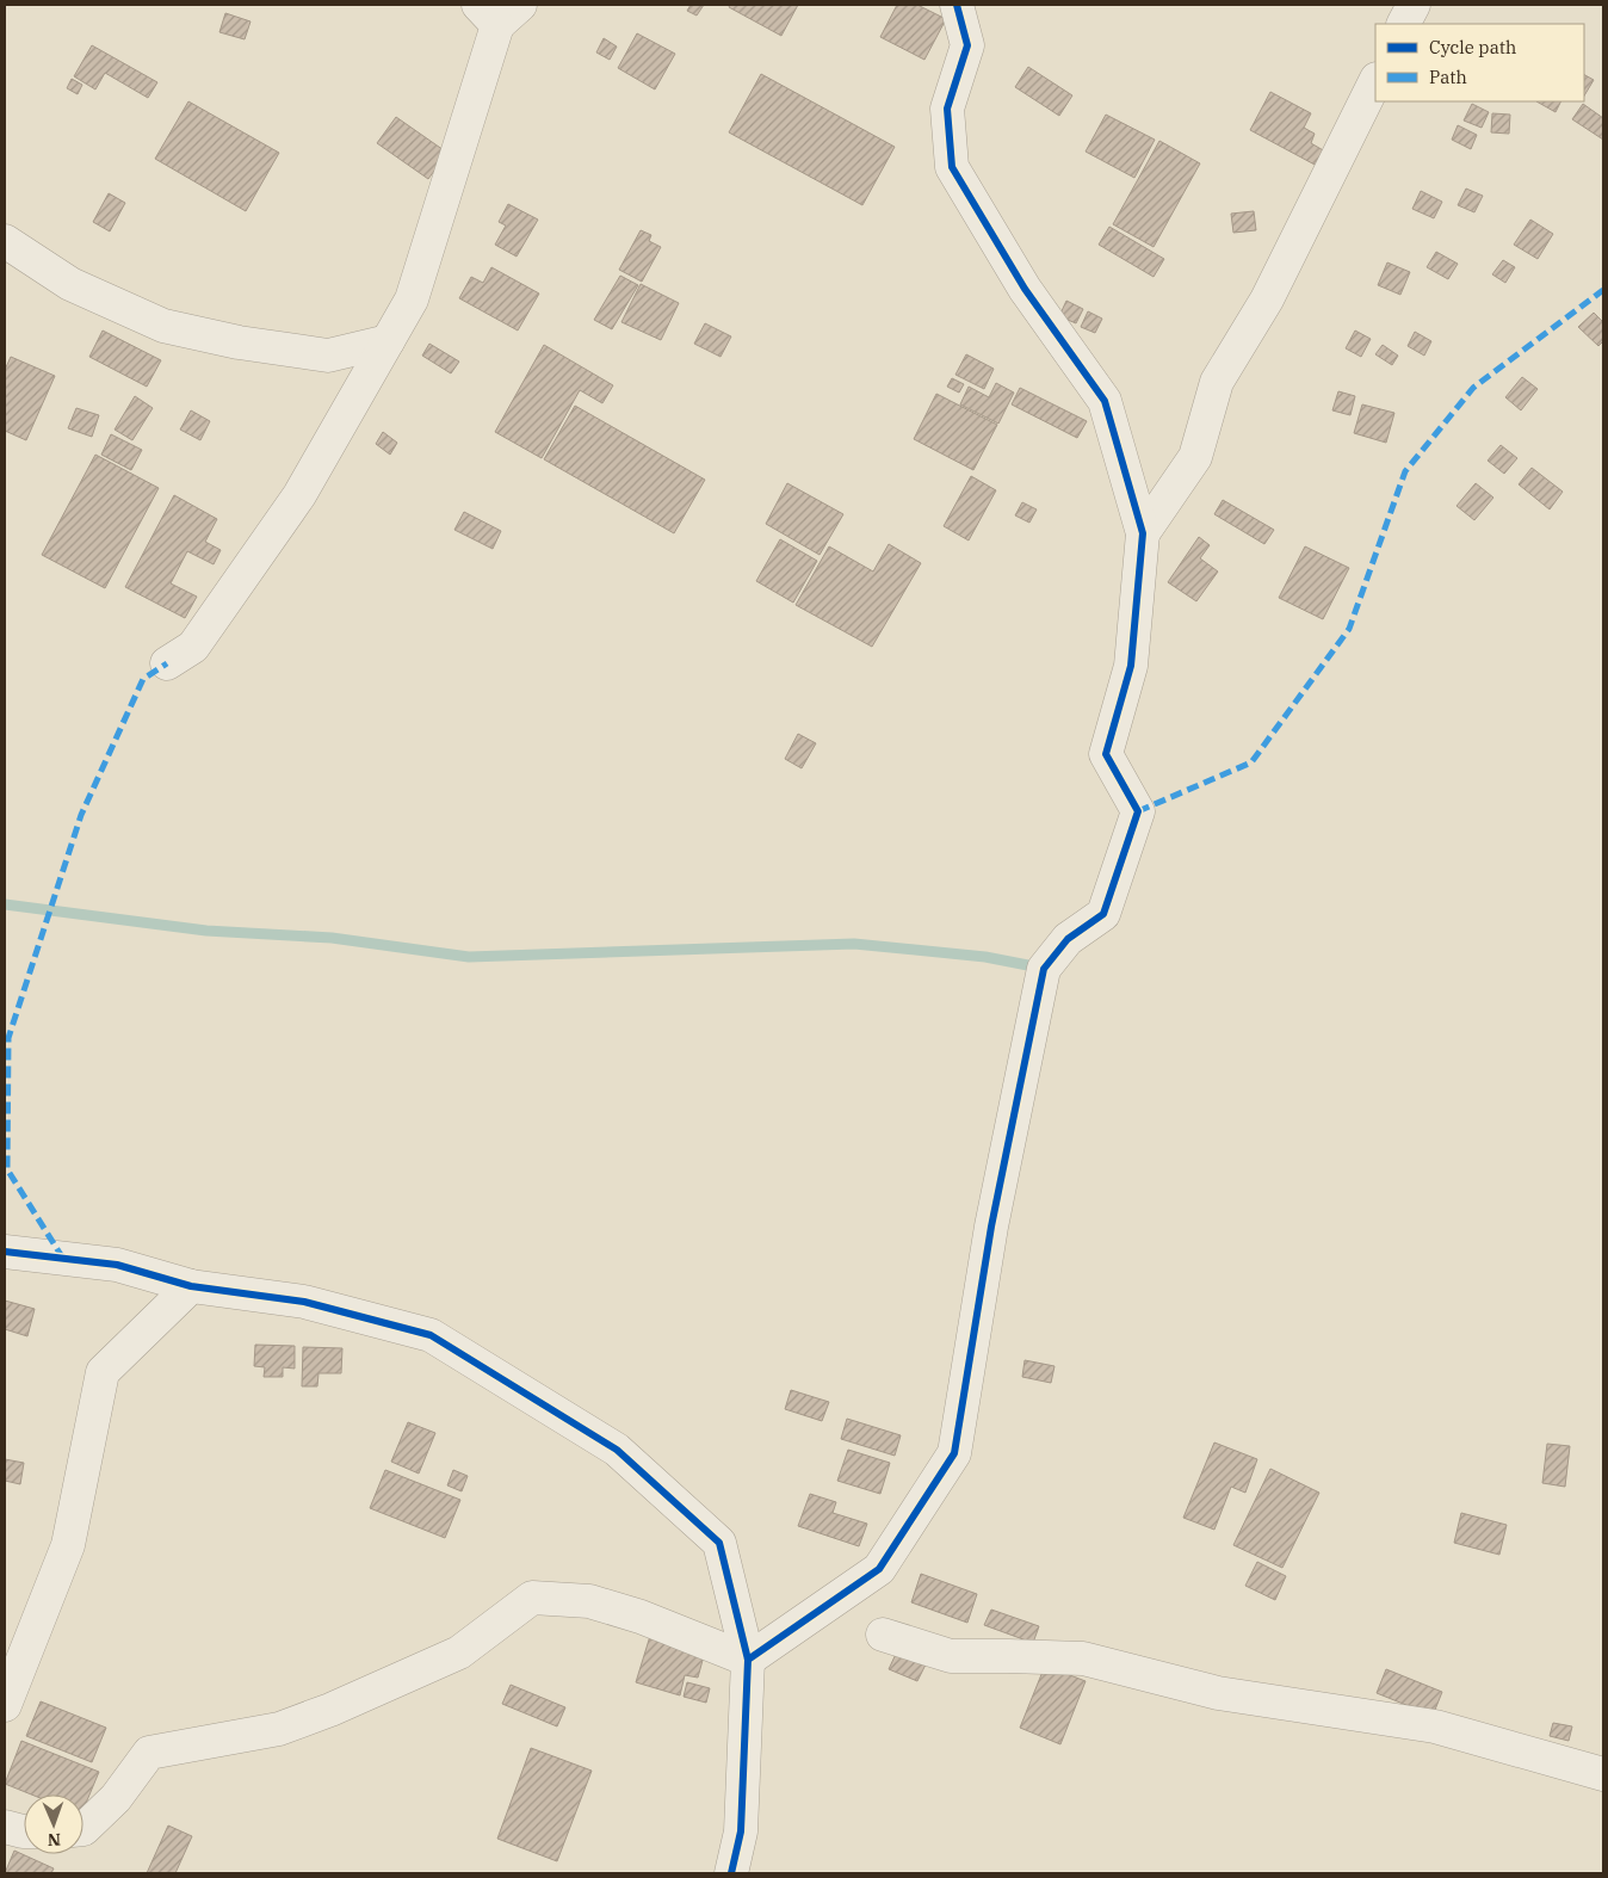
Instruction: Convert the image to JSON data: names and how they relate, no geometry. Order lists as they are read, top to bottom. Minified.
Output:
{"legend":["Cycle path","Path"],"north":"bottom"}
